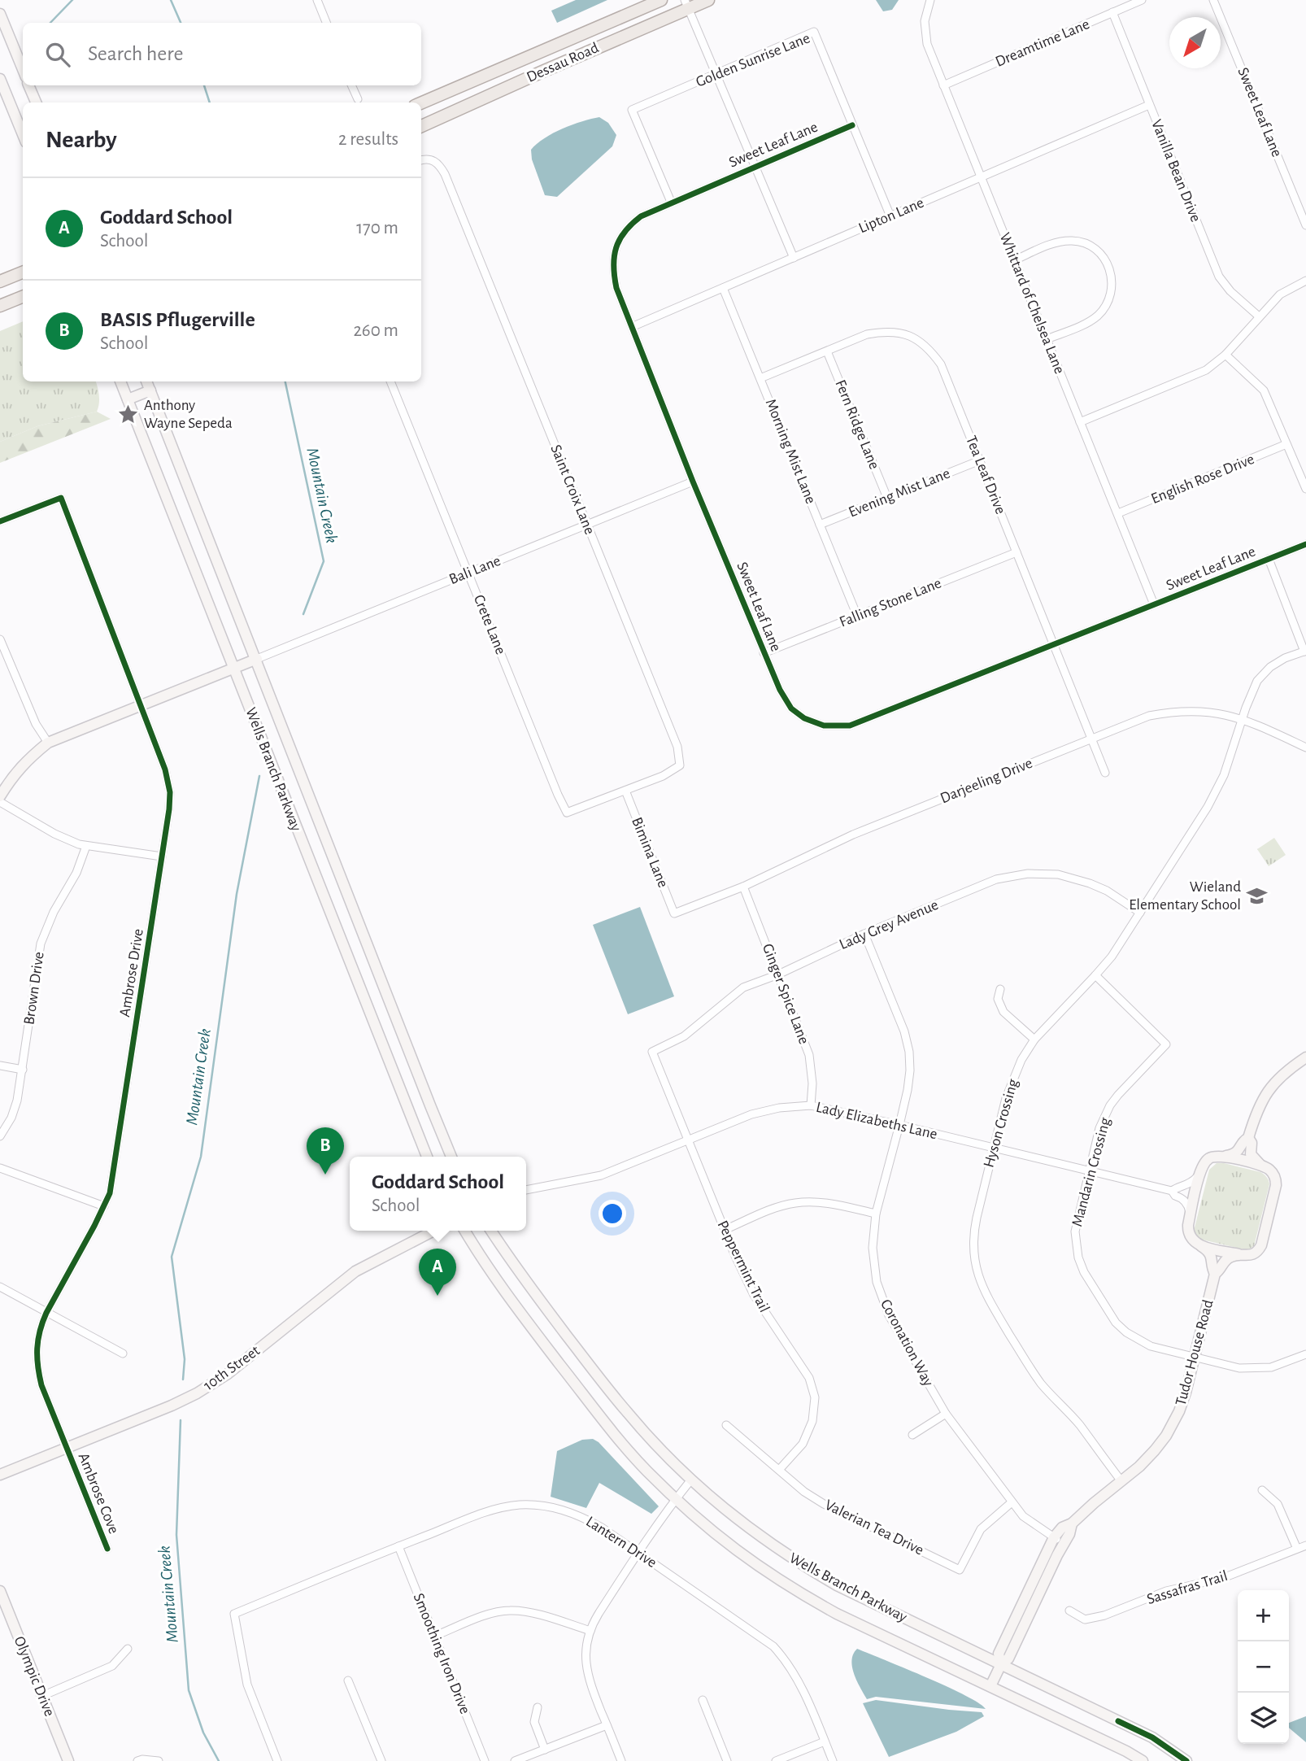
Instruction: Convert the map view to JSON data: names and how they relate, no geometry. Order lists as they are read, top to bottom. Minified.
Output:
{"streets":{"main road":["Dessau Road","Wells Branch Parkway","Tudor House Road","10th Street","Olympic Drive"],"street":["Dreamtime Lane","Golden Sunrise Lane","Sweet Leaf Lane","Vanilla Bean Drive","Lipton Lane","Whittard of Chelsea Lane","Fern Ridge Lane","Morning Mist Lane","Tea Leaf Drive","English Rose Drive","Saint Croix Lane","Evening Mist Lane","Bali Lane","Falling Stone Lane","Crete Lane","Darjeeling Drive","Bimina Lane","Lady Grey Avenue","Ambrose Drive","Brown Drive","Ginger Spice Lane","Lady Elizabeths Lane","Hyson Crossing","Mandarin Crossing","Peppermint Trail","Coronation Way","Ambrose Cove","Valerian Tea Drive","Lantern Drive","Sassafras Trail","Smoothing Iron Drive"]},"crossings":[["Dreamtime Lane","Vanilla Bean Drive"],["Dreamtime Lane","Whittard of Chelsea Lane"],["Golden Sunrise Lane","Sweet Leaf Lane"],["Golden Sunrise Lane","Lipton Lane"],["Sweet Leaf Lane","Lipton Lane"],["Sweet Leaf Lane","Whittard of Chelsea Lane"],["Sweet Leaf Lane","Tea Leaf Drive"],["Sweet Leaf Lane","Bali Lane"],["Sweet Leaf Lane","Falling Stone Lane"],["Vanilla Bean Drive","Lipton Lane"],["Lipton Lane","Whittard of Chelsea Lane"],["Lipton Lane","Morning Mist Lane"],["Whittard of Chelsea Lane","English Rose Drive"],["Fern Ridge Lane","Tea Leaf Drive"],["Fern Ridge Lane","Evening Mist Lane"],["Morning Mist Lane","Tea Leaf Drive"],["Morning Mist Lane","Evening Mist Lane"],["Morning Mist Lane","Falling Stone Lane"],["Tea Leaf Drive","Evening Mist Lane"],["Tea Leaf Drive","Falling Stone Lane"],["Tea Leaf Drive","Darjeeling Drive"],["Saint Croix Lane","Bali Lane"],["Saint Croix Lane","Crete Lane"],["Saint Croix Lane","Bimina Lane"],["Bali Lane","Crete Lane"],["Bali Lane","Wells Branch Parkway"],["Crete Lane","Bimina Lane"],["Wells Branch Parkway","Tudor House Road"],["Darjeeling Drive","Bimina Lane"],["Darjeeling Drive","Ginger Spice Lane"],["Darjeeling Drive","Hyson Crossing"],["Lady Grey Avenue","Ginger Spice Lane"],["Lady Grey Avenue","Hyson Crossing"],["Lady Grey Avenue","Peppermint Trail"],["Lady Grey Avenue","Coronation Way"],["Ambrose Drive","10th Street"],["Ambrose Drive","Ambrose Cove"],["Ginger Spice Lane","Lady Elizabeths Lane"],["Lady Elizabeths Lane","Hyson Crossing"],["Lady Elizabeths Lane","Mandarin Crossing"],["Lady Elizabeths Lane","Peppermint Trail"],["Lady Elizabeths Lane","Coronation Way"],["Hyson Crossing","Mandarin Crossing"],["Hyson Crossing","Tudor House Road"],["Mandarin Crossing","Tudor House Road"],["Peppermint Trail","Valerian Tea Drive"],["Coronation Way","Tudor House Road"],["Coronation Way","Valerian Tea Drive"],["10th Street","Ambrose Cove"],["Lantern Drive","Smoothing Iron Drive"]],"water":["Mountain Creek"],"places":{"place":["Anthony Wayne Sepeda"],"school or university":["Wieland Elementary School"]},"north":"bottom left","page":{"search":"Search here","heading":["Nearby","2 results"],"list":[{"mark":"A","name":"Goddard School","note":"School","value":"170 m"},{"mark":"B","name":"BASIS Pflugerville","note":"School","value":"260 m"}],"pins":["B","A"],"popup":["Goddard School","School"],"map_buttons":["+","−"]}}
